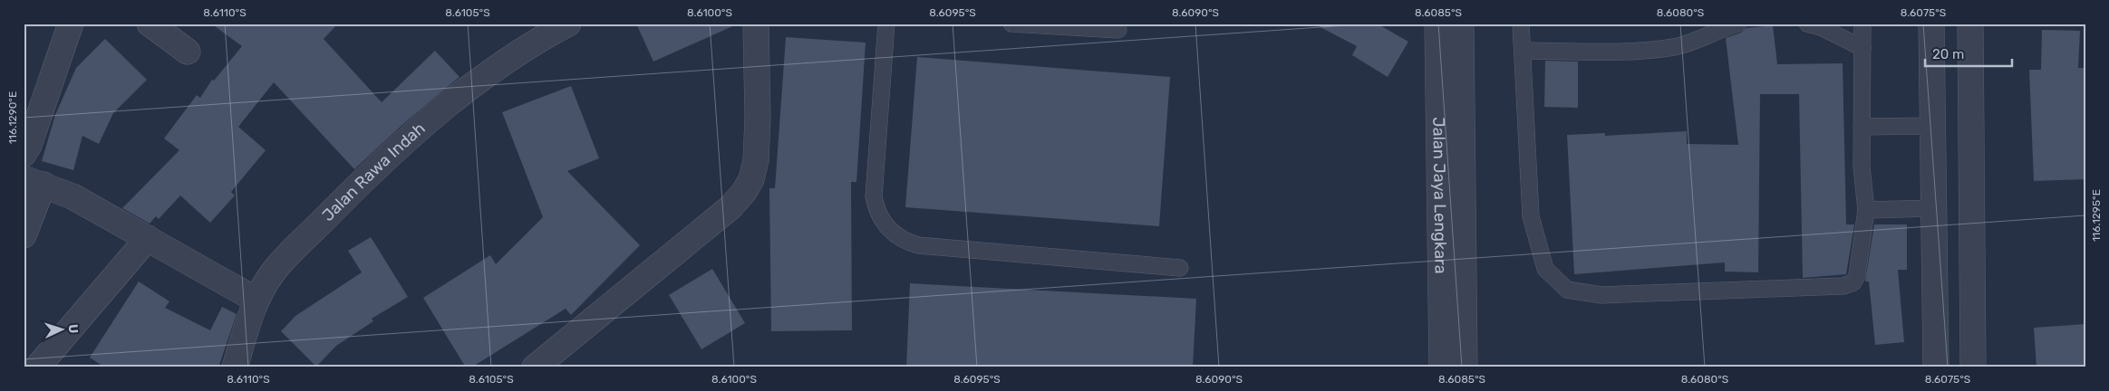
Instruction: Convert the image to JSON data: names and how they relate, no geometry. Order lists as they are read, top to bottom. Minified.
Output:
{"streets":{"street":["Jalan Rawa Indah","Jalan Jaya Lengkara"]},"scale_bar":"20 m","north":"right","coordinates":["8.6110°S","8.6105°S","8.6100°S","8.6095°S","8.6090°S","8.6085°S","8.6080°S","8.6075°S","116.1290°E","116.1295°E"]}
